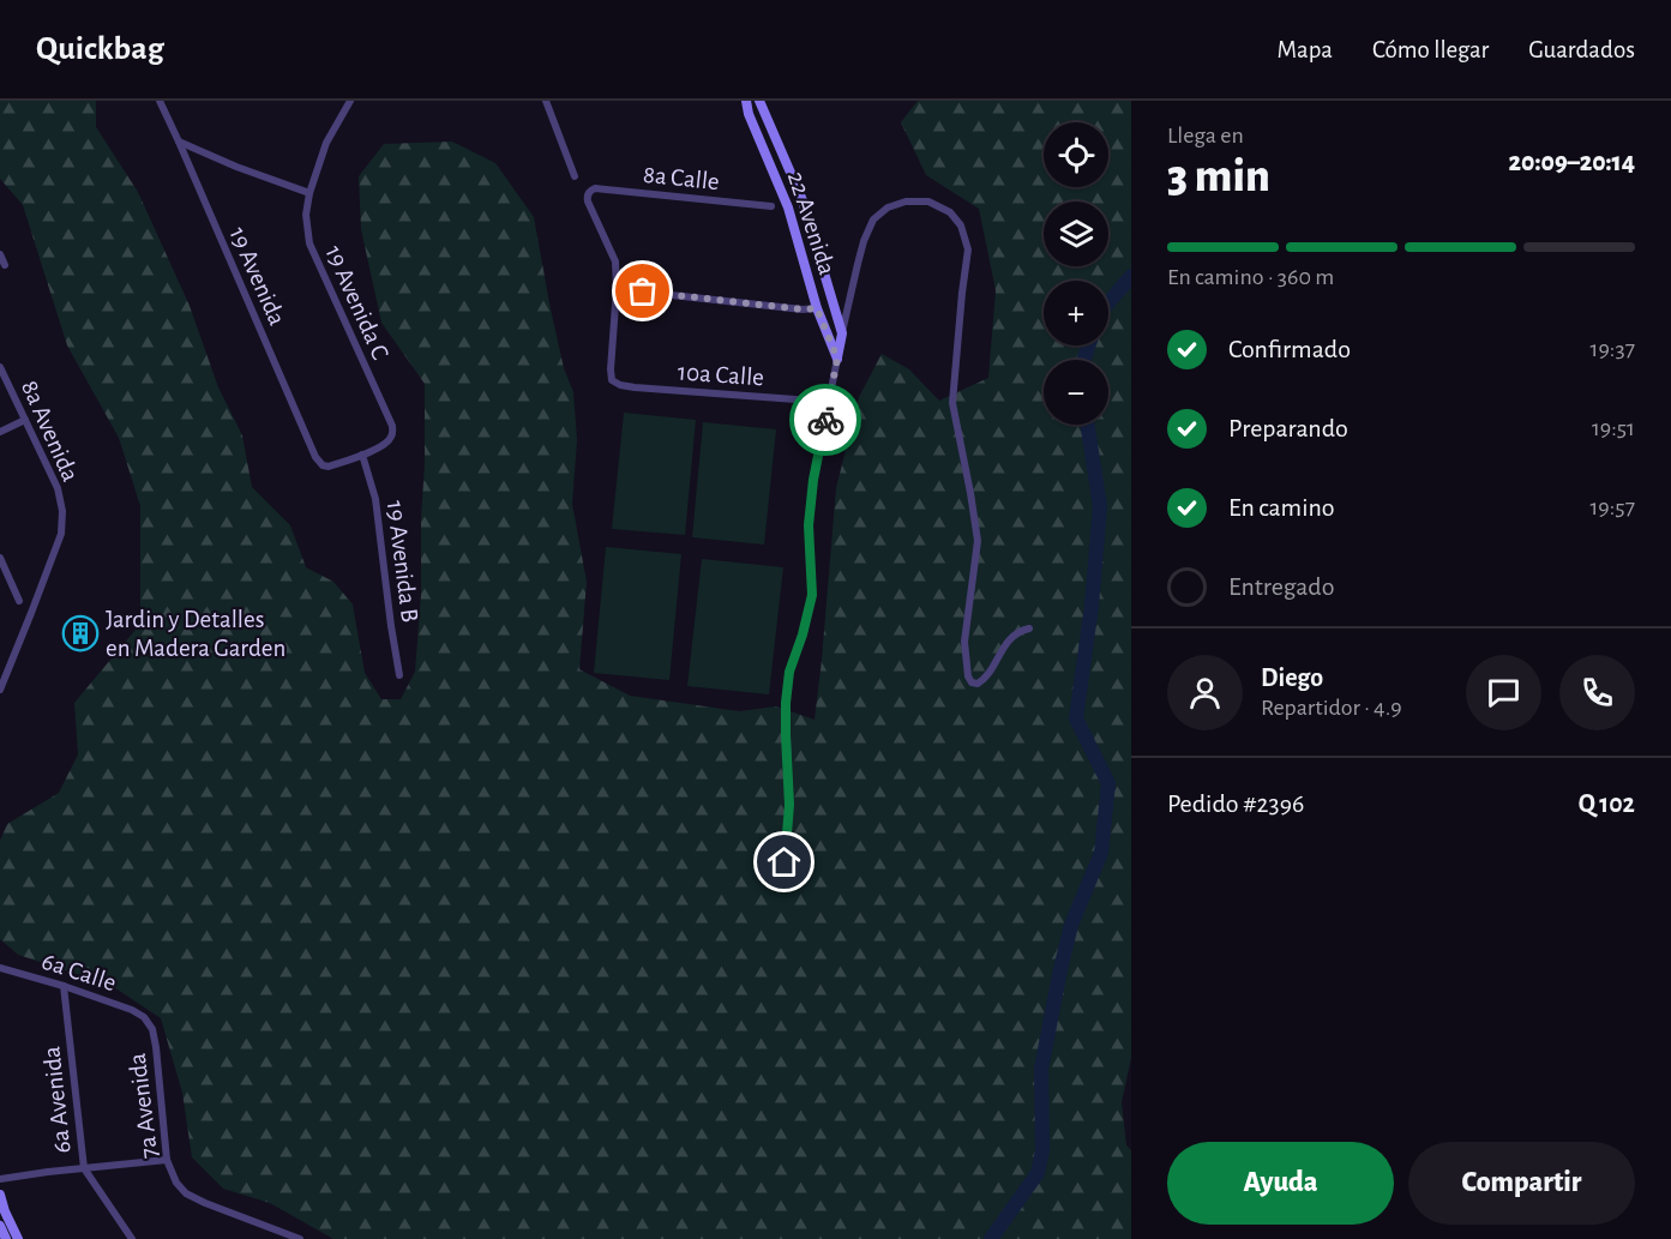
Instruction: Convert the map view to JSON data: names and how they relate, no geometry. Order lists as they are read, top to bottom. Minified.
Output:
{"streets":{"street":["8a Calle","22 Avenida","19 Avenida","19 Avenida C","10a Calle","8a Avenida","19 Avenida B","6a Calle","6a Avenida","7a Avenida"]},"crossings":[["8a Calle","10a Calle"],["19 Avenida","19 Avenida C"],["19 Avenida","19 Avenida B"],["19 Avenida C","19 Avenida B"],["6a Calle","6a Avenida"],["6a Calle","7a Avenida"]],"places":{"building":["Jardin y Detalles en Madera Garden"]},"page":{"header":"Quickbag","nav":["Mapa","Cómo llegar","Guardados"],"heading":["3 min","Llega en","20:09–20:14"],"panel":["Diego","Repartidor · 4.9","Pedido #2396","Q 102"],"map_buttons":["+","−"],"bar":"En camino · 360 m","list":[["Confirmado","19:37"],["Preparando","19:51"],["En camino","19:57"],"Entregado"],"buttons":["Ayuda","Compartir"]}}
